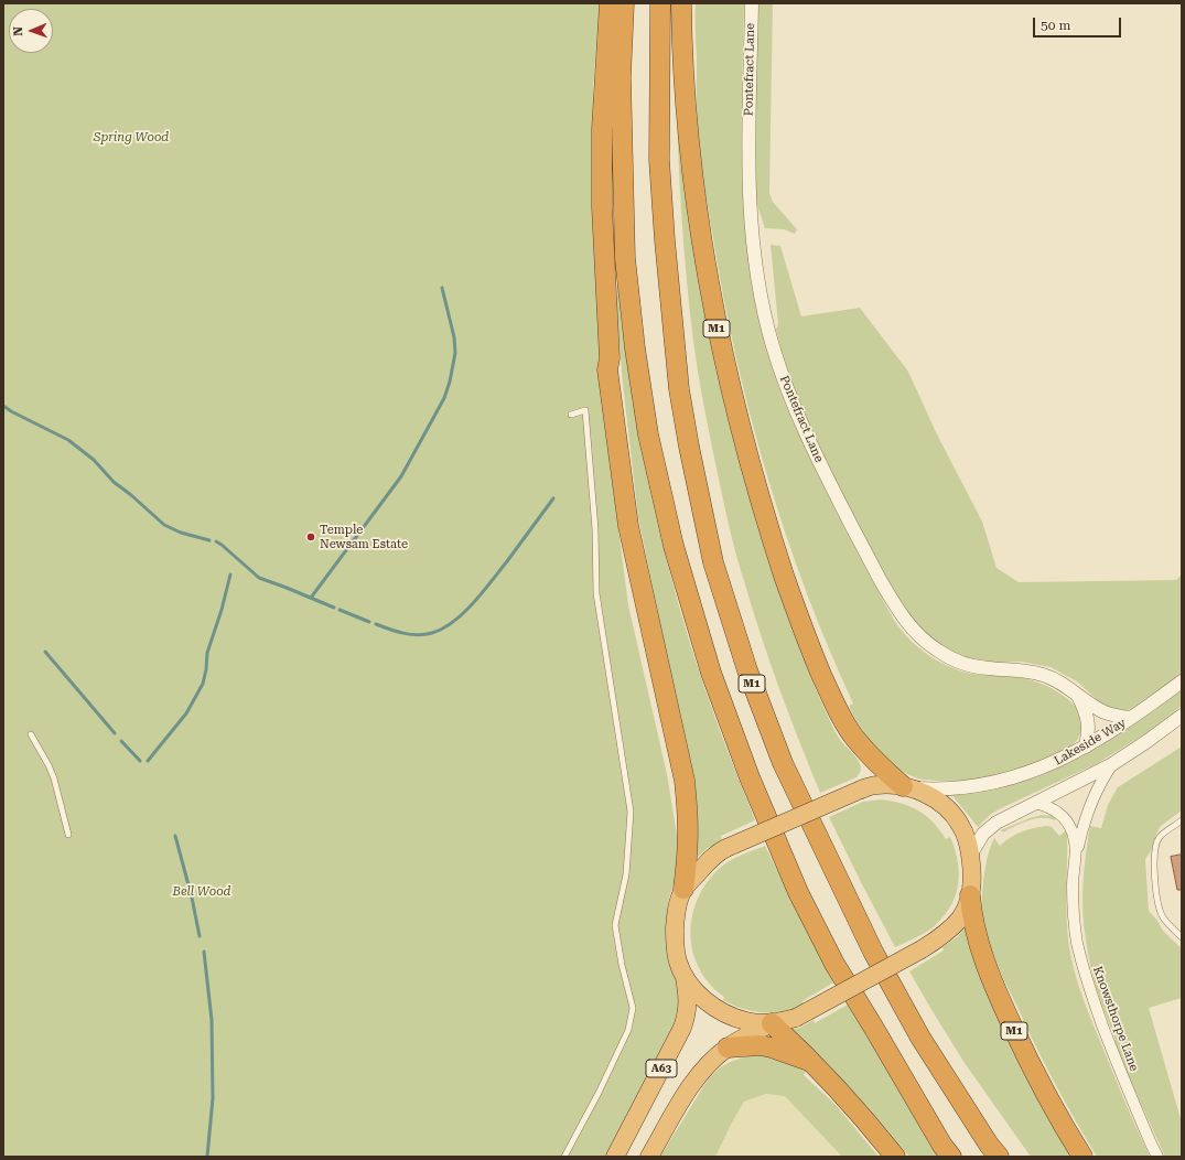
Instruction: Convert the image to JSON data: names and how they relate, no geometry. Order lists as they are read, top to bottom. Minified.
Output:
{"streets":{"highway":["M1","A63"],"street":["Pontefract Lane","Lakeside Way","Knowsthorpe Lane"]},"crossings":[["Pontefract Lane","Lakeside Way"],["M1","Lakeside Way"]],"parks":["Spring Wood","Bell Wood"],"places":["Temple Newsam Estate"],"scale_bar":"50 m","north":"left"}
